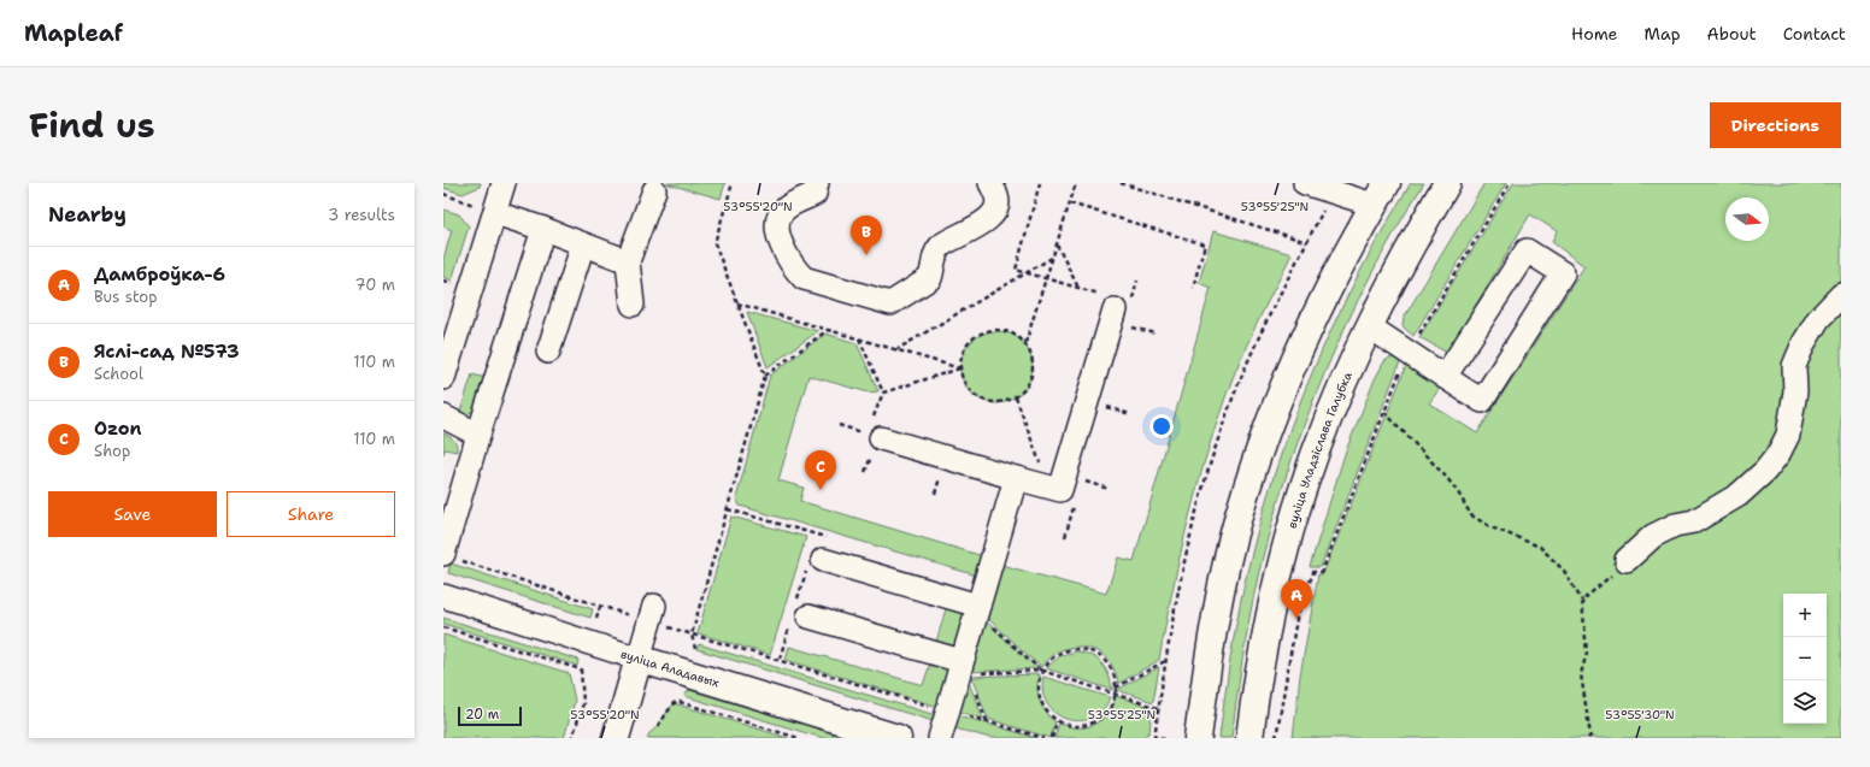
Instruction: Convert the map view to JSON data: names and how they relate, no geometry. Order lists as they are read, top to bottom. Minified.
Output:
{"streets":{"main road":["вуліца Уладзіслава Галубка","вуліца Аладавых"]},"scale_bar":"20 m","north":"right","page":{"header":"Mapleaf","nav":["Home","Map","About","Contact"],"title":"Find us","buttons":["Directions",["Save","Share"]],"heading":["Nearby","3 results"],"pins":["B","C","A"],"list":[{"mark":"A","name":"Дамброўка-6","note":"Bus stop","value":"70 m"},{"mark":"B","name":"Яслі-сад №573","note":"School","value":"110 m"},{"mark":"C","name":"Ozon","note":"Shop","value":"110 m"}],"map_buttons":["+","−"],"scale":"20 m"},"coordinates":["53°55'20\"N","53°55'25\"N","53°55'30\"N"]}
